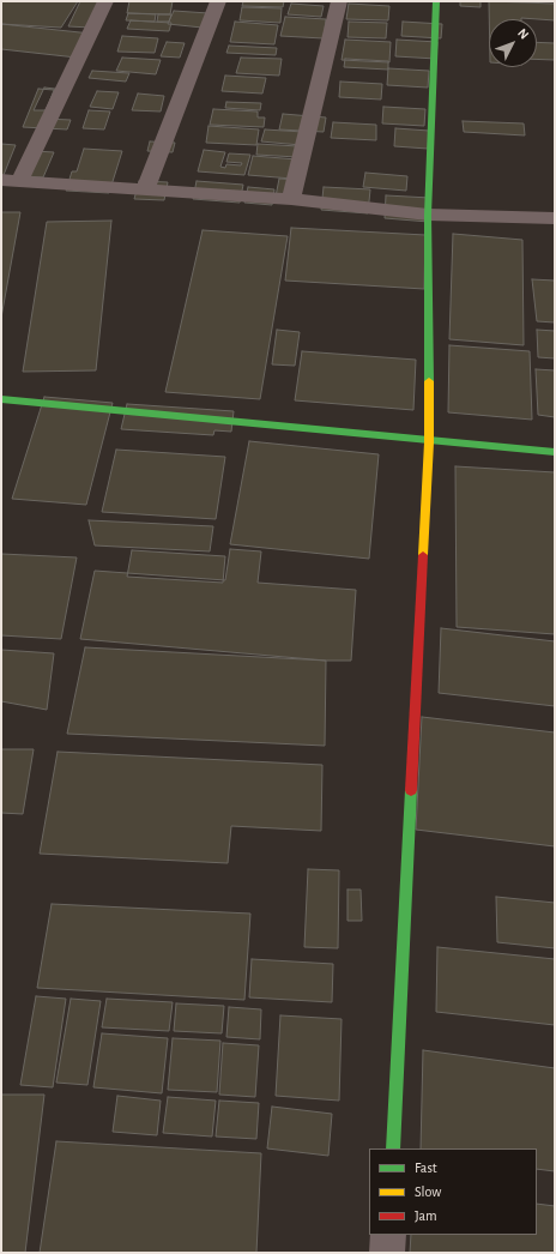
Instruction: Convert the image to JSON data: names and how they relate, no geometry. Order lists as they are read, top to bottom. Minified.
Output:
{"legend":["Fast","Slow","Jam"],"north":"top right"}
